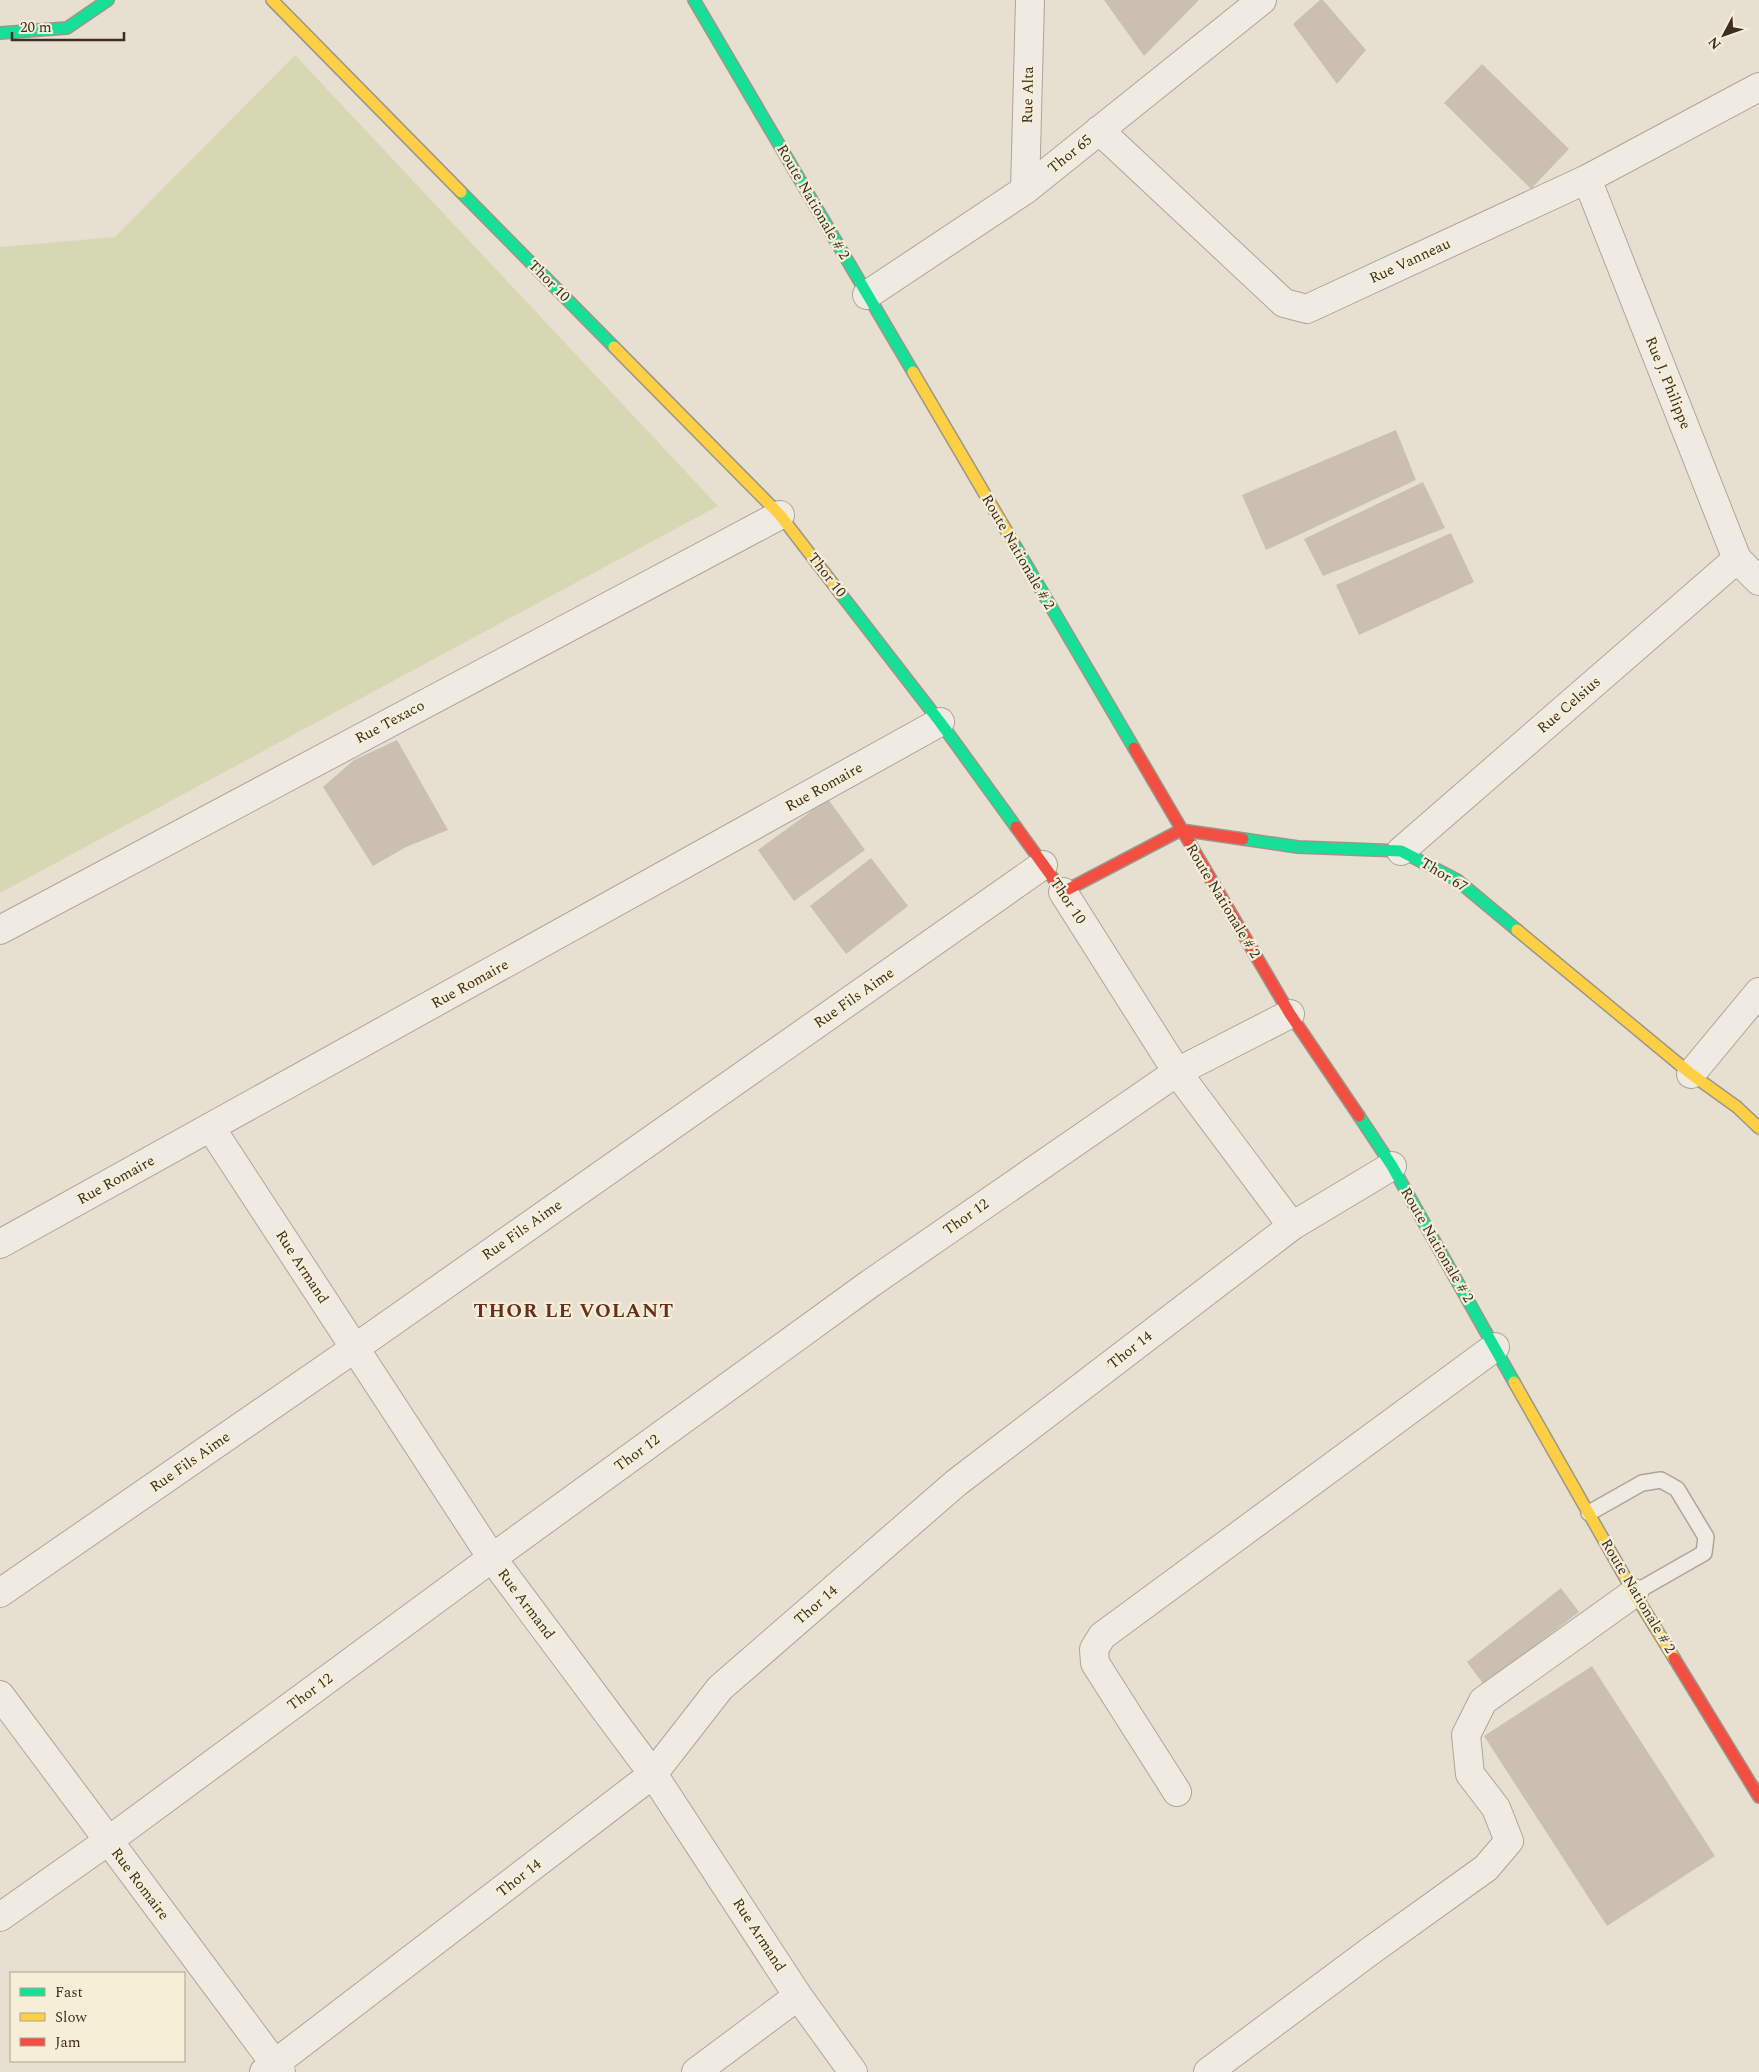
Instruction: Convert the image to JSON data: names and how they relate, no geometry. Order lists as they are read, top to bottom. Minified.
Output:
{"streets":{"street":["Rue Alta","Thor 65","Route Nationale # 2","Rue Vanneau","Thor 10","Rue J. Philippe","Rue Celsius","Rue Texaco","Rue Romaire","Thor 67","Rue Fils Aime","Thor 12","Rue Armand","Thor 14"]},"crossings":[["Rue Alta","Thor 65"],["Thor 65","Route Nationale # 2"],["Thor 65","Rue Vanneau"],["Route Nationale # 2","Thor 67"],["Route Nationale # 2","Thor 12"],["Route Nationale # 2","Thor 14"],["Rue Vanneau","Rue J. Philippe"],["Thor 10","Rue Texaco"],["Thor 10","Rue Romaire"],["Thor 10","Rue Fils Aime"],["Thor 10","Thor 12"],["Thor 10","Thor 14"],["Rue J. Philippe","Rue Celsius"],["Rue Celsius","Thor 67"],["Rue Romaire","Thor 12"],["Rue Romaire","Rue Armand"],["Rue Romaire","Thor 14"],["Rue Fils Aime","Rue Armand"],["Thor 12","Rue Armand"],["Rue Armand","Thor 14"]],"districts":["THOR LE VOLANT"],"legend":["Fast","Slow","Jam"],"scale_bar":"20 m","north":"bottom left"}
